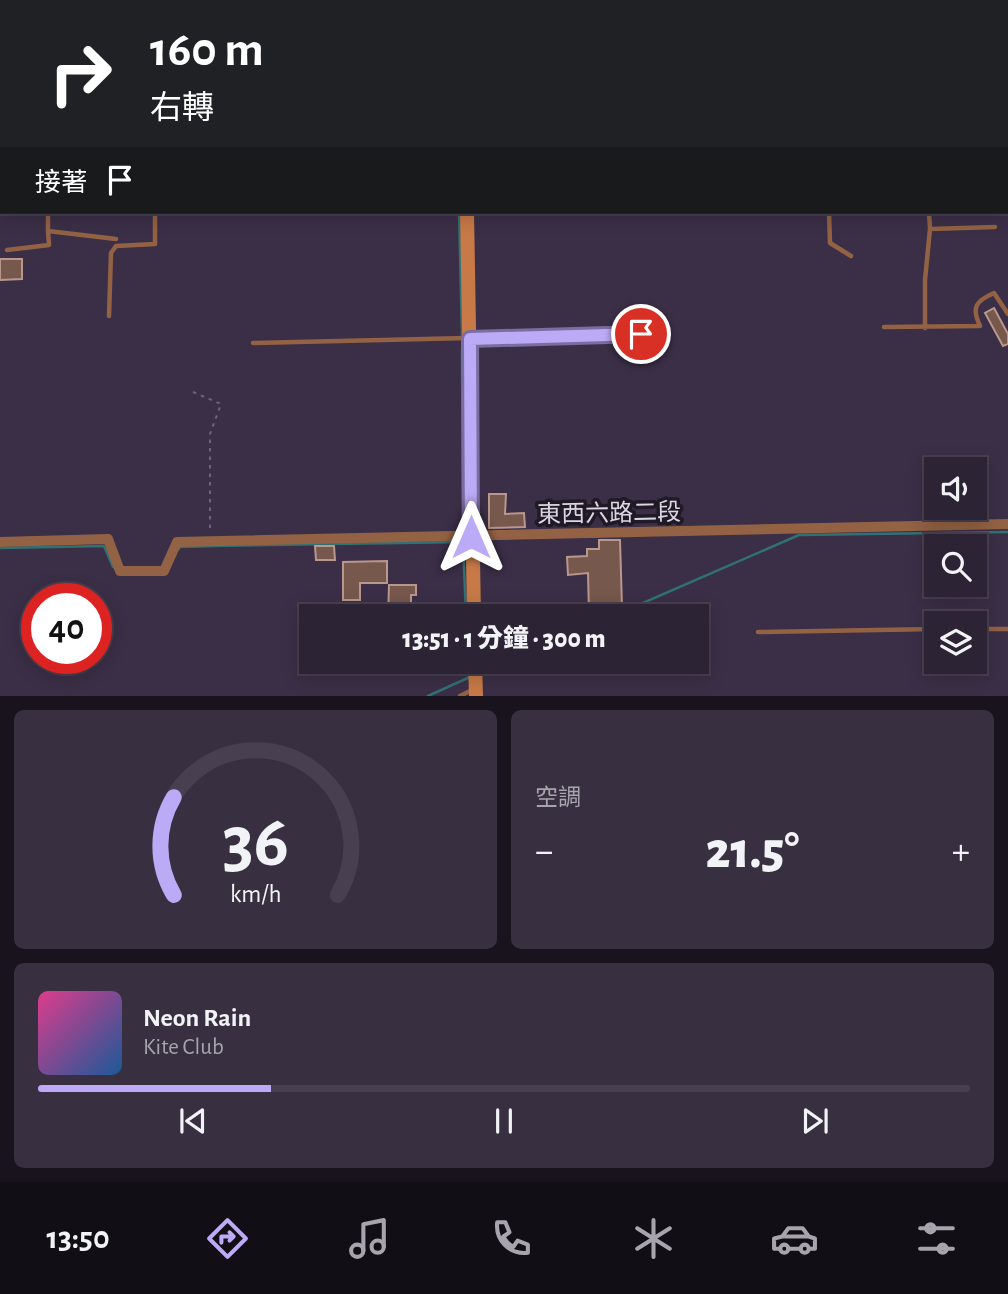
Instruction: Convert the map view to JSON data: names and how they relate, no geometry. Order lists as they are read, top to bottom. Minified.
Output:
{"streets":{"street":["東西六路二段"]},"page":{"turn":["160 m","右轉"],"then":"接著","limit":"40","trip":"13:51 · 1 分鐘 · 300 m","tile":"空調","heat":["−","21.5°","+"],"song":["Neon Rain","Kite Club"],"tabs":"13:50","gauge":["36","km/h"]}}
